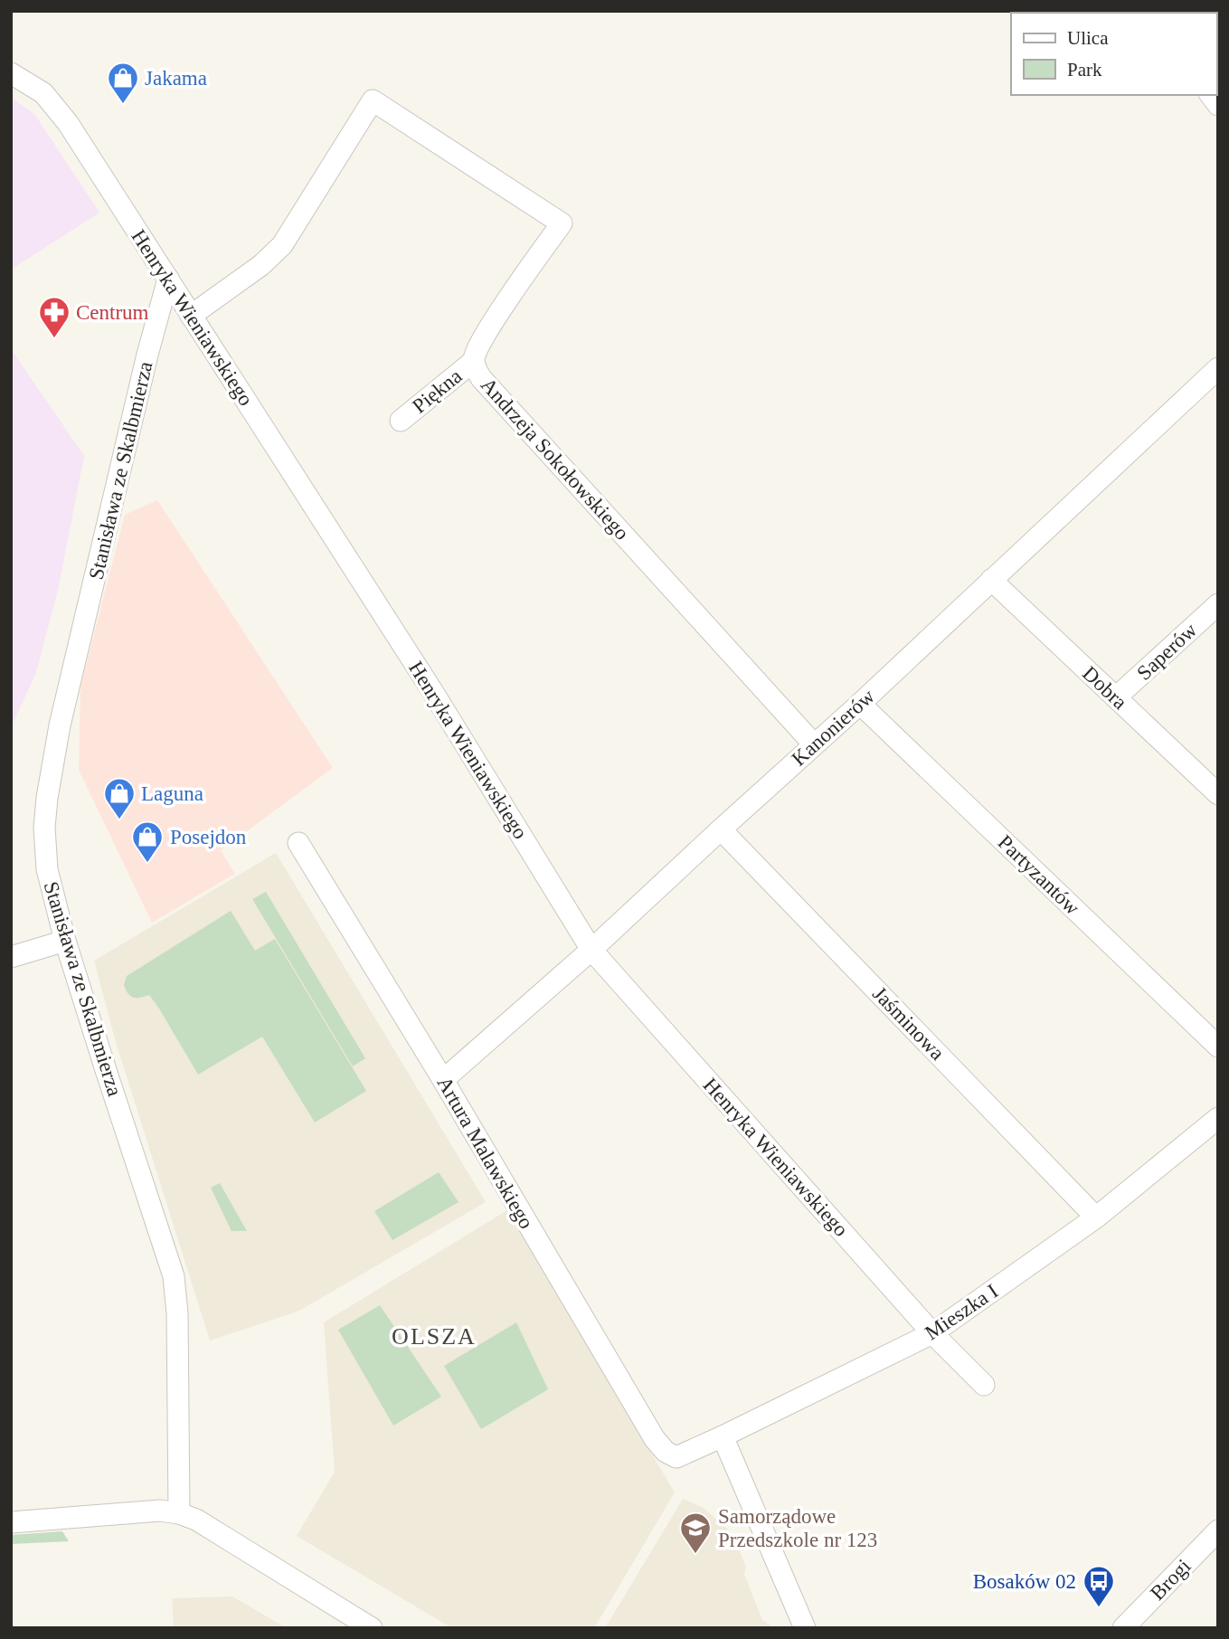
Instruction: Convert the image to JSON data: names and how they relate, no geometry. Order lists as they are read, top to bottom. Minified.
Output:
{"streets":{"street":["Henryka Wieniawskiego","Piękna","Andrzeja Sokołowskiego","Stanisława ze Skalbmierza","Saperów","Dobra","Kanonierów","Partyzantów","Jaśminowa","Artura Malawskiego","Mieszka I","Brogi"]},"crossings":[["Henryka Wieniawskiego","Andrzeja Sokołowskiego"],["Henryka Wieniawskiego","Stanisława ze Skalbmierza"],["Henryka Wieniawskiego","Kanonierów"],["Henryka Wieniawskiego","Mieszka I"],["Piękna","Andrzeja Sokołowskiego"],["Andrzeja Sokołowskiego","Kanonierów"],["Saperów","Dobra"],["Dobra","Kanonierów"],["Kanonierów","Partyzantów"],["Kanonierów","Jaśminowa"],["Kanonierów","Artura Malawskiego"],["Jaśminowa","Mieszka I"],["Artura Malawskiego","Mieszka I"]],"districts":["OLSZA"],"places":{"shop":["Jakama","Laguna","Posejdon"],"pharmacy":["Centrum"],"school or university":["Samorządowe Przedszkole nr 123"],"bus stop":["Bosaków 02"]},"legend":["Ulica","Park"]}
